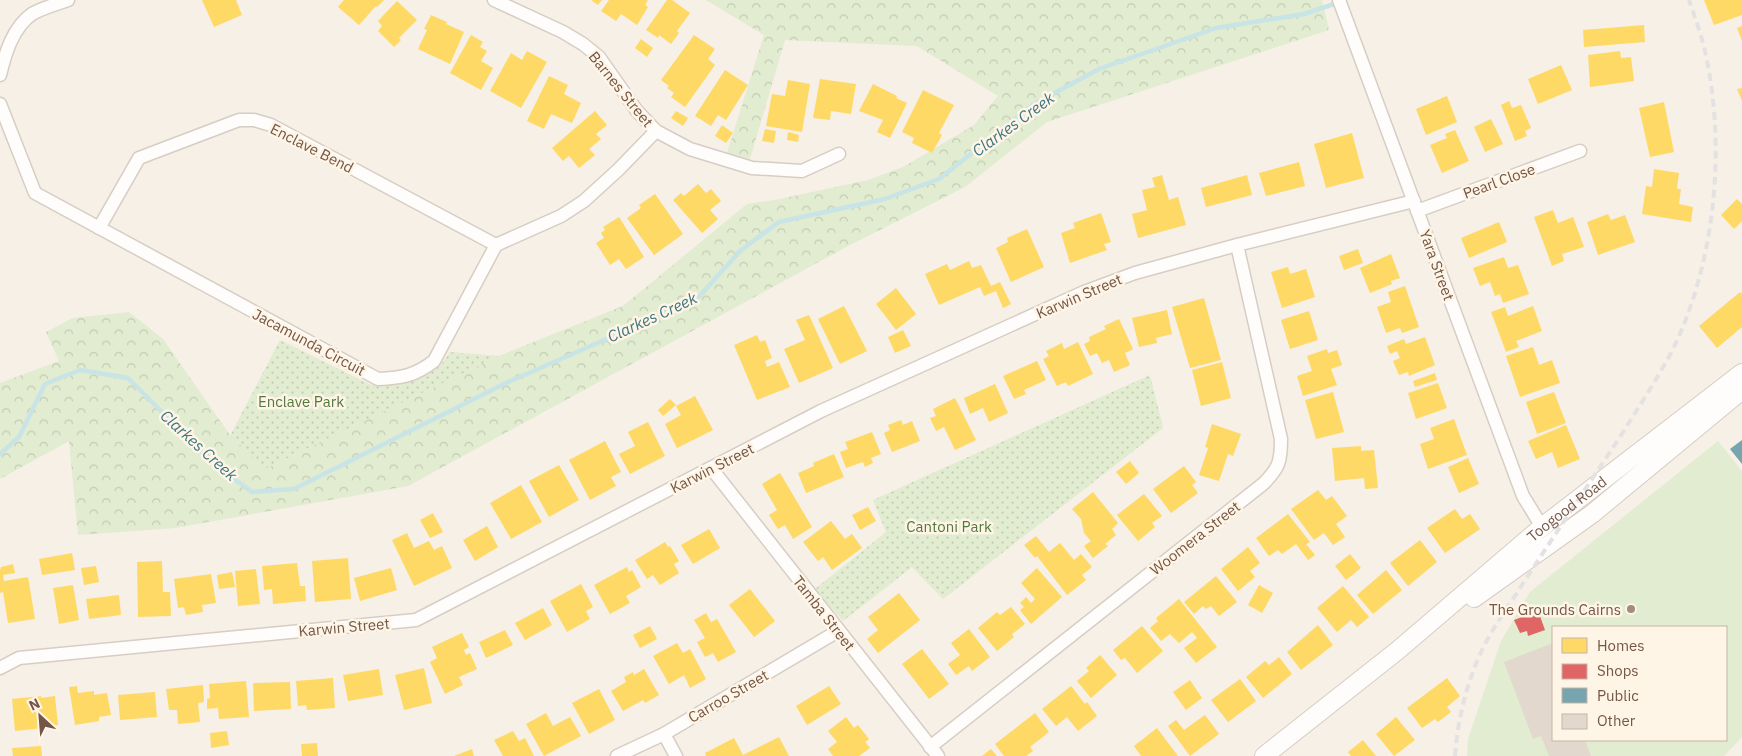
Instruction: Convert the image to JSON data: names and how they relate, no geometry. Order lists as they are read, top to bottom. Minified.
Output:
{"streets":{"street":["Barnes Street","Enclave Bend","Pearl Close","Yara Street","Karwin Street","Jacamunda Circuit","Toogood Road","Woomera Street","Tamba Street","Carroo Street"]},"crossings":[["Enclave Bend","Jacamunda Circuit"],["Pearl Close","Yara Street"],["Pearl Close","Karwin Street"],["Yara Street","Karwin Street"],["Yara Street","Toogood Road"],["Karwin Street","Woomera Street"],["Karwin Street","Tamba Street"],["Woomera Street","Tamba Street"],["Tamba Street","Carroo Street"]],"water":["Clarkes Creek"],"parks":["Enclave Park","Cantoni Park"],"places":["The Grounds Cairns"],"legend":["Homes","Shops","Public","Other"],"north":"top left"}
